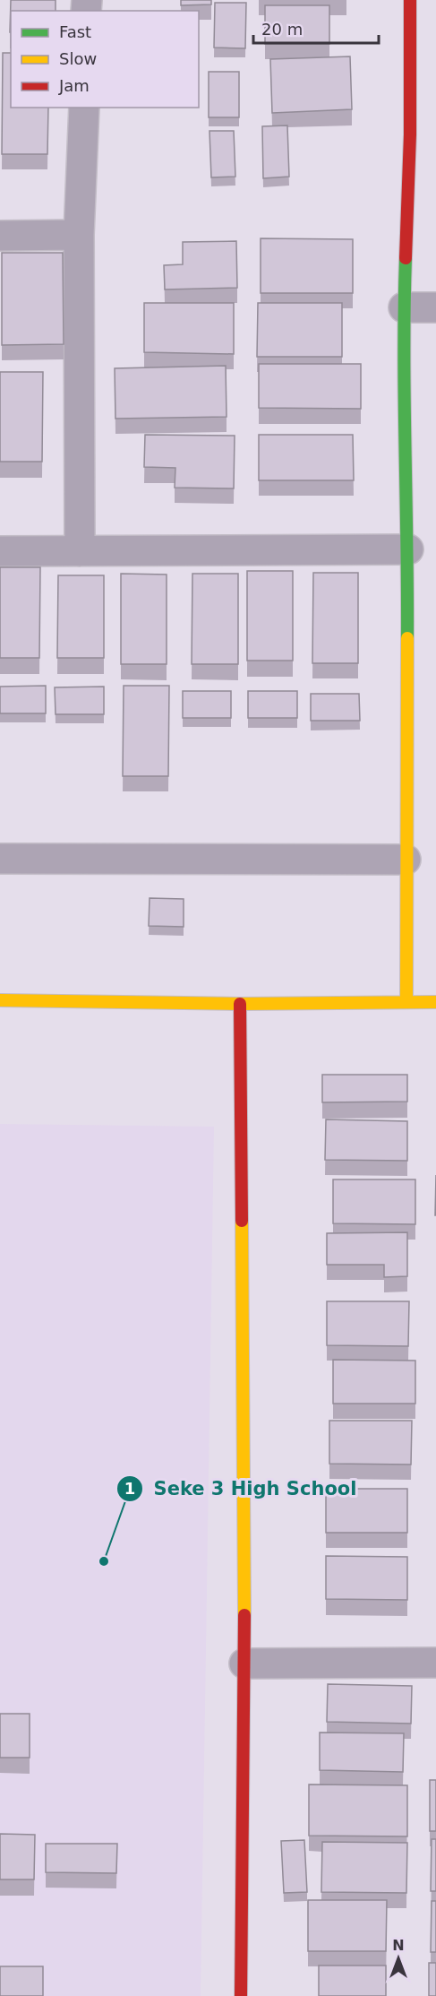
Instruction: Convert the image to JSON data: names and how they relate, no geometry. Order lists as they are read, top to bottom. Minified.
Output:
{"places":["Seke 3 High School"],"legend":["Fast","Slow","Jam"],"scale_bar":"20 m","north":"top"}
